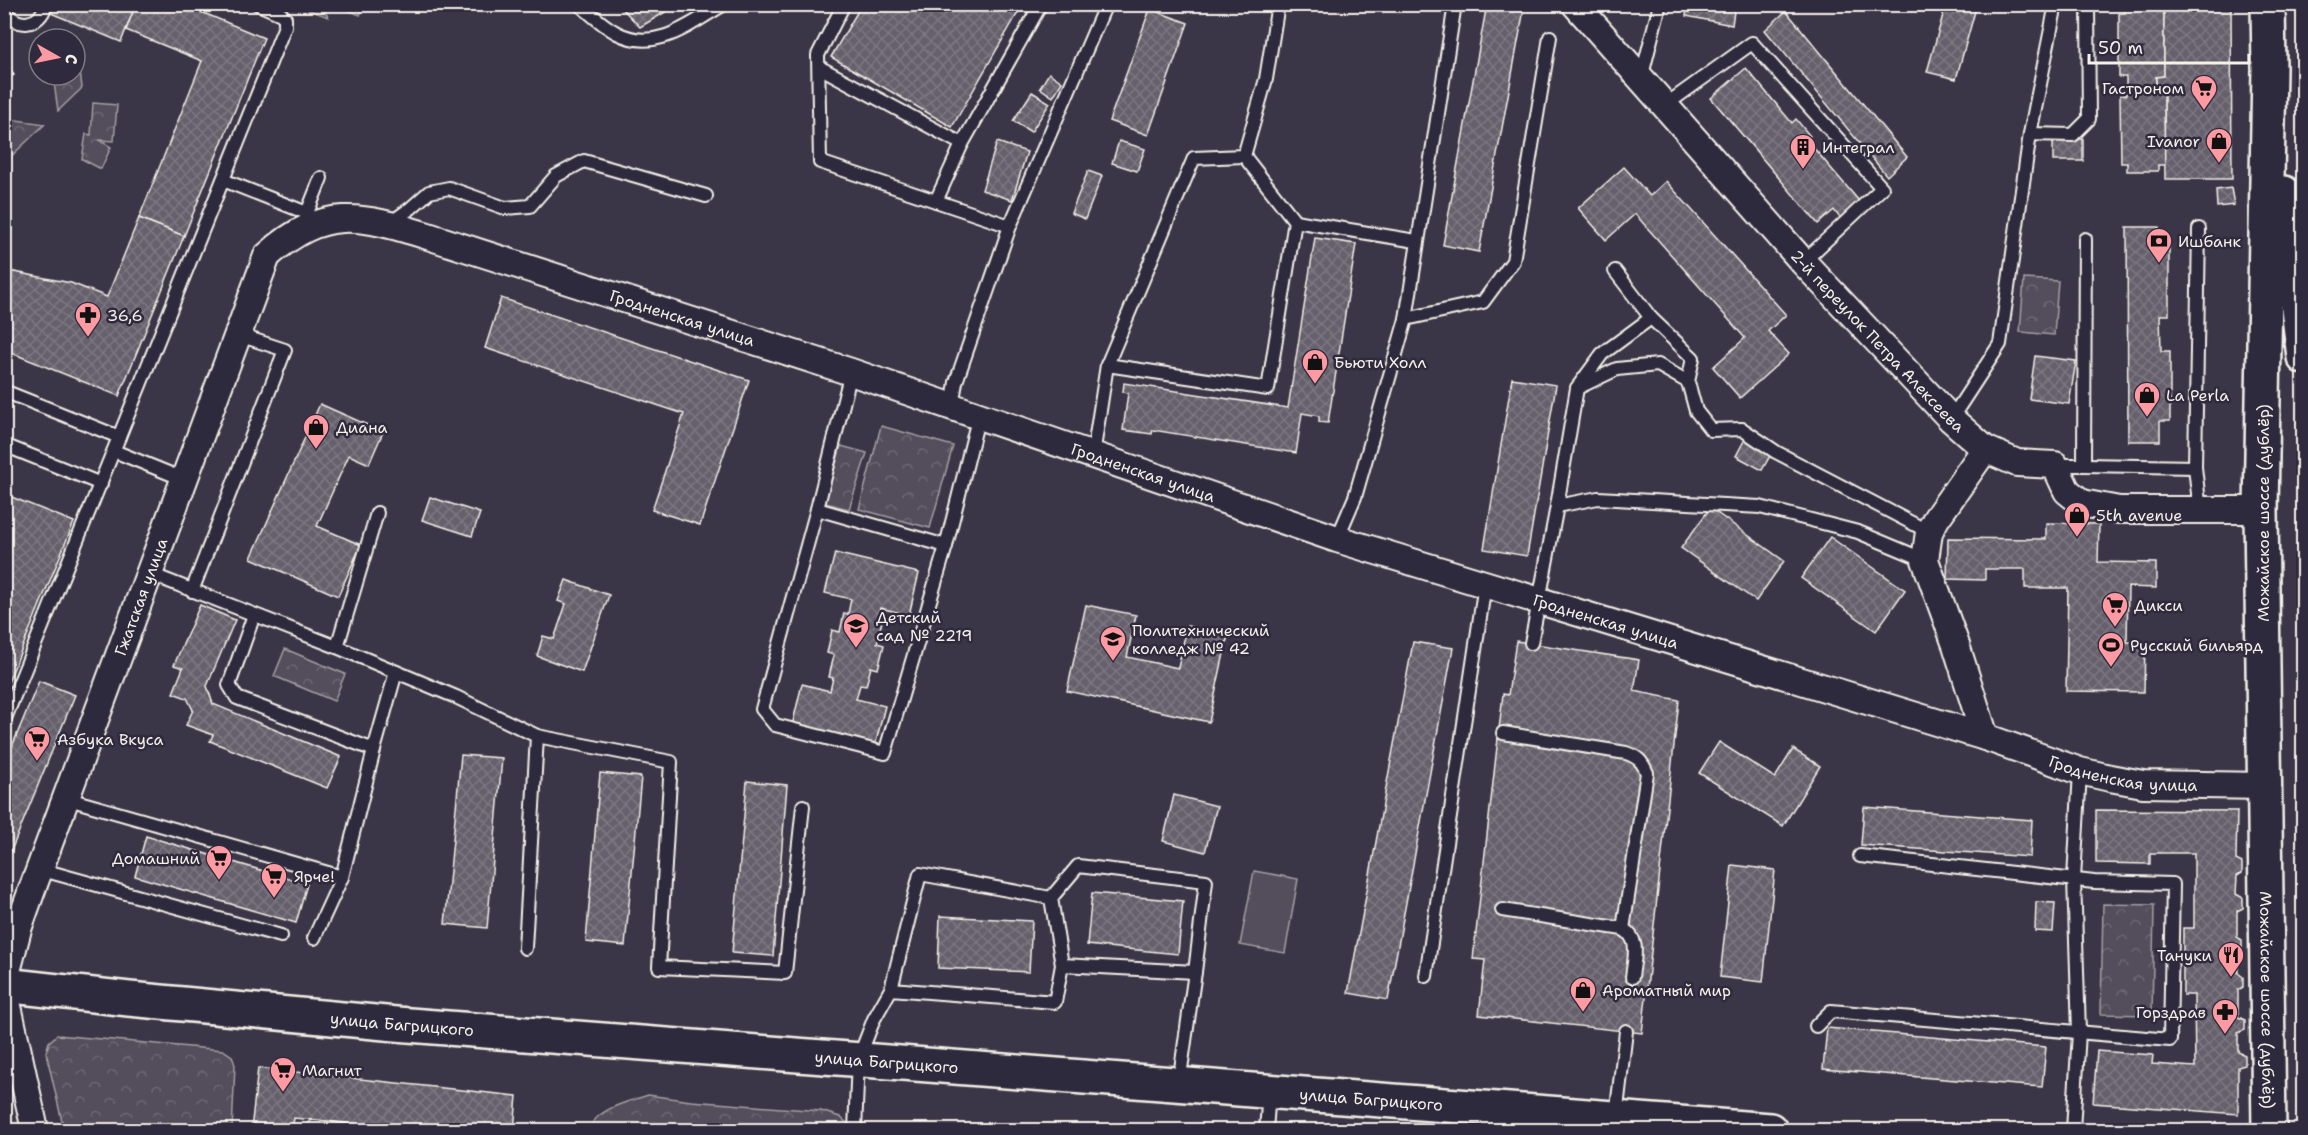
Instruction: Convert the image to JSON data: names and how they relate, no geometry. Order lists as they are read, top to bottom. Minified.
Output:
{"streets":{"street":["Гродненская улица","2-й переулок Петра Алексеева","Можайское шоссе (дублёр)","Гжатская улица","улица Багрицкого"]},"crossings":[["Гродненская улица","Можайское шоссе (дублёр)"],["Гродненская улица","Гжатская улица"],["Гжатская улица","улица Багрицкого"]],"places":{"supermarket":["Гастроном","Дикси","Азбука Вкуса","Домашний","Ярче!","Магнит"],"shop":["Ivanor","Бьюти Холл","La Perla","Диана","5th avenue","Ароматный мир"],"building":["Интеграл"],"bank":["Ишбанк"],"pharmacy":["36,6","Горздрав"],"school or university":["Детский сад № 2219","Политехнический колледж № 42"],"sports":["Русский бильярд"],"restaurant":["Тануки"]},"scale_bar":"50 m","north":"right"}
